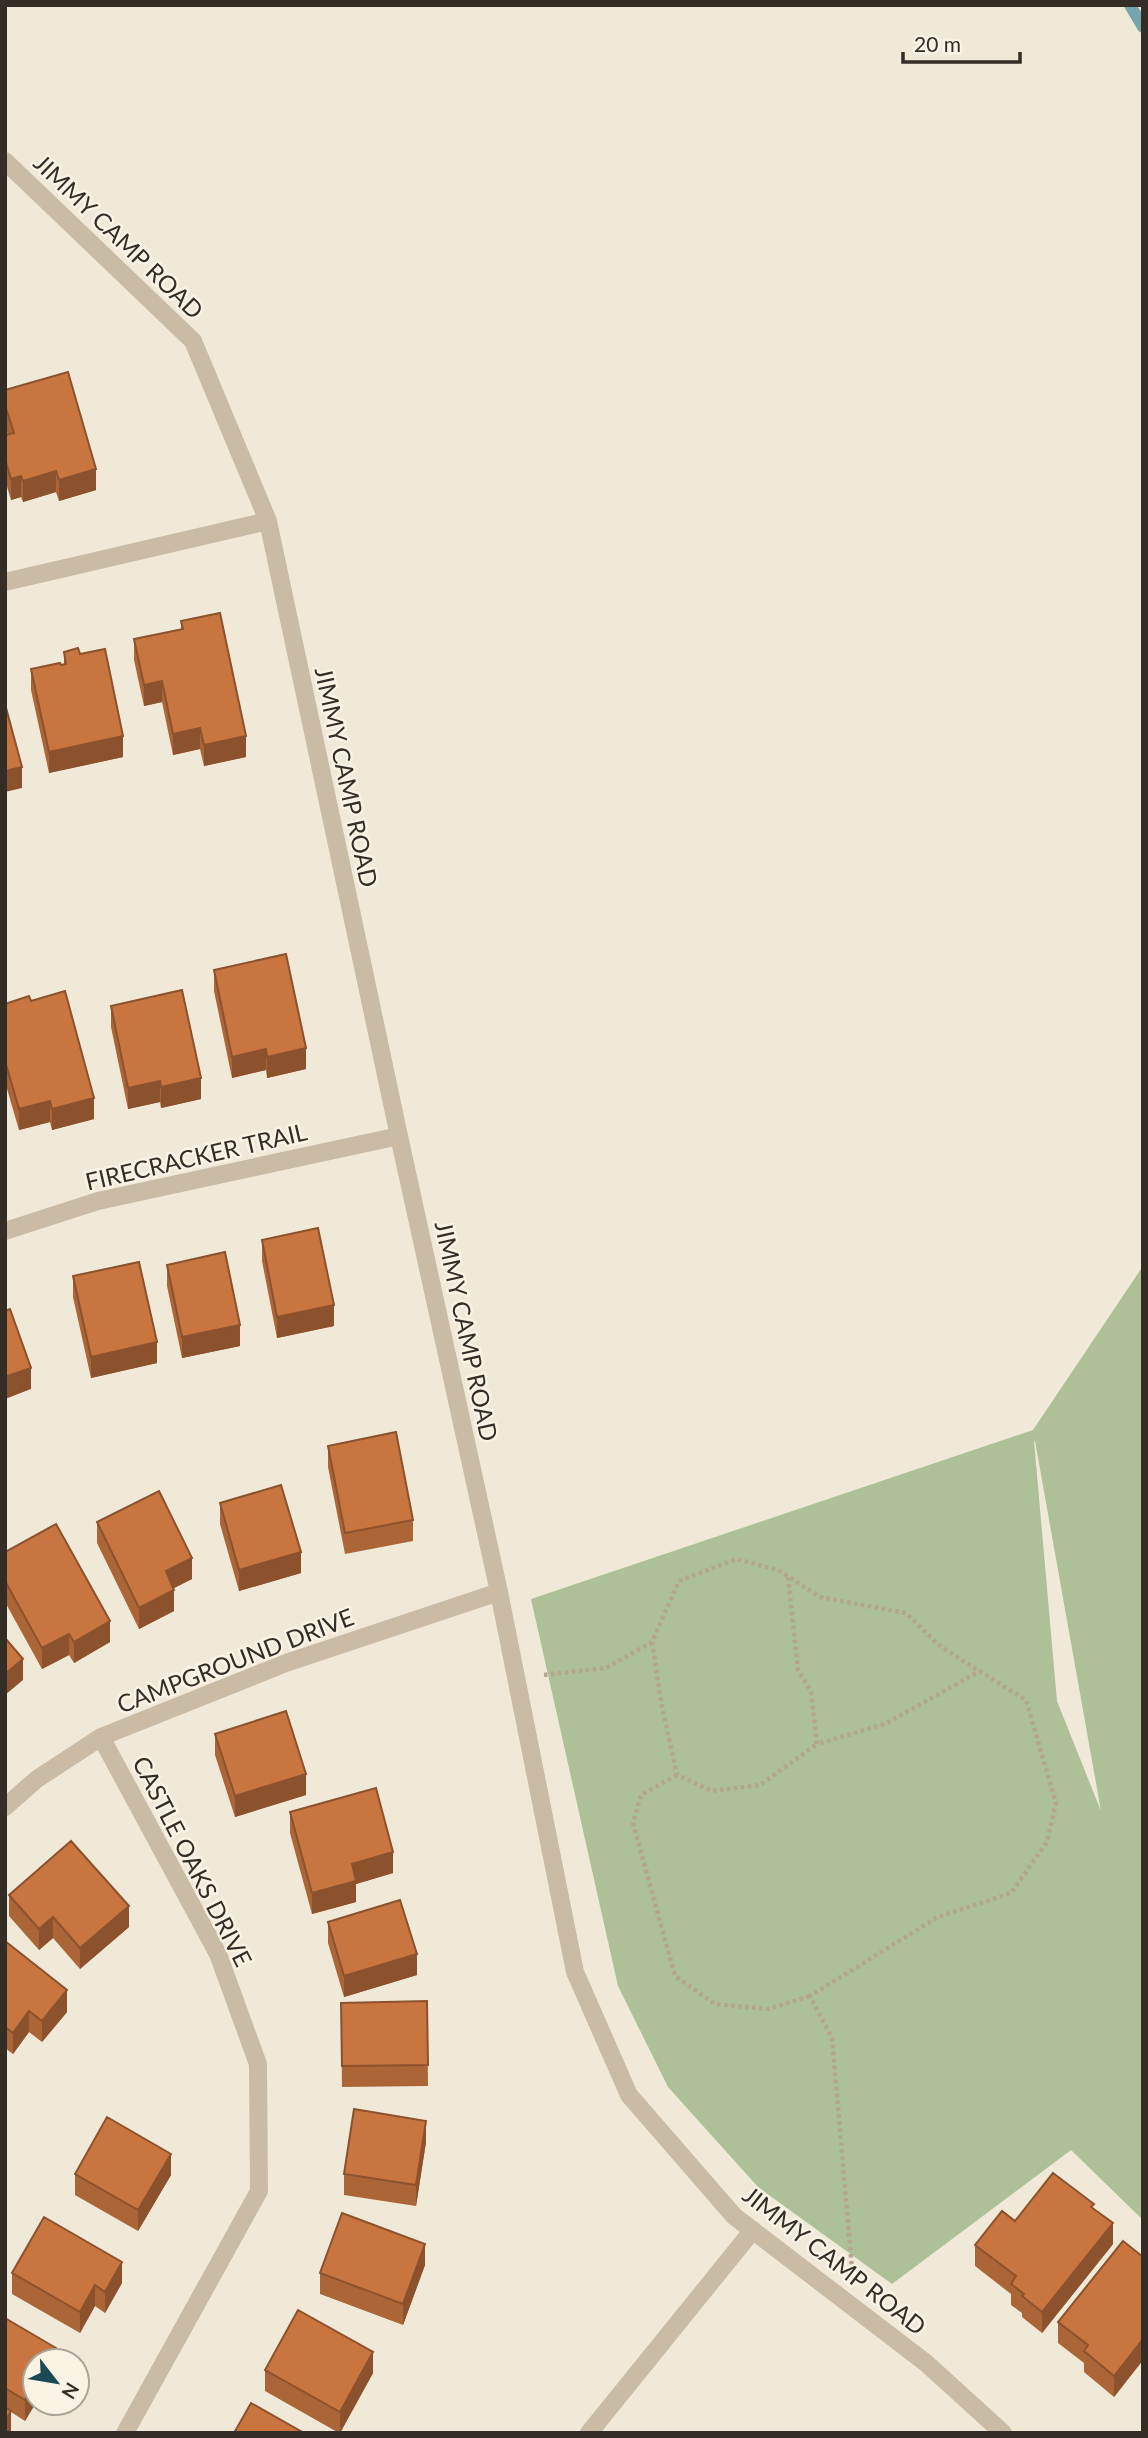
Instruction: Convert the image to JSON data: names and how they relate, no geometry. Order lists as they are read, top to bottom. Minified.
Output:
{"streets":{"street":["JIMMY CAMP ROAD","FIRECRACKER TRAIL","CAMPGROUND DRIVE","CASTLE OAKS DRIVE"]},"crossings":[["JIMMY CAMP ROAD","FIRECRACKER TRAIL"],["JIMMY CAMP ROAD","CAMPGROUND DRIVE"],["CAMPGROUND DRIVE","CASTLE OAKS DRIVE"]],"scale_bar":"20 m","north":"bottom right"}
